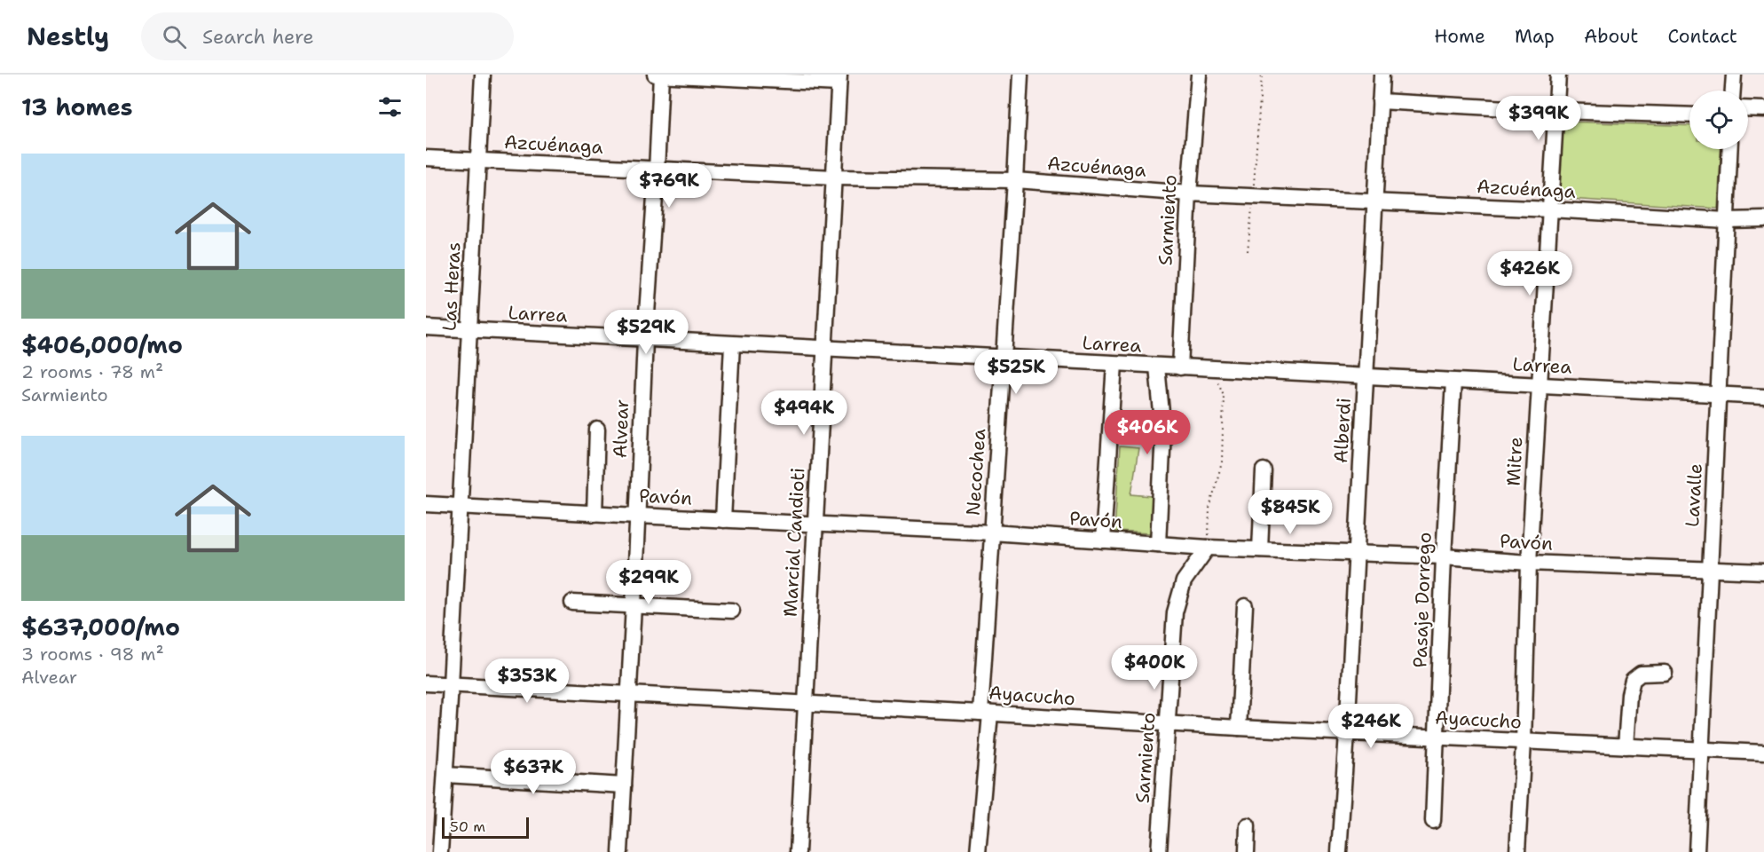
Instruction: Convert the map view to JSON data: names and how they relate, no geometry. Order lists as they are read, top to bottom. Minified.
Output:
{"streets":{"street":["Azcuénaga","Sarmiento","Las Heras","Larrea","Alvear","Alberdi","Mitre","Necochea","Lavalle","Pavón","Marcial Candioti","Pasaje Dorrego","Ayacucho"]},"crossings":[["Azcuénaga","Sarmiento"],["Azcuénaga","Las Heras"],["Azcuénaga","Alvear"],["Azcuénaga","Alberdi"],["Azcuénaga","Mitre"],["Azcuénaga","Necochea"],["Azcuénaga","Lavalle"],["Azcuénaga","Marcial Candioti"],["Sarmiento","Larrea"],["Sarmiento","Pavón"],["Sarmiento","Ayacucho"],["Las Heras","Larrea"],["Las Heras","Pavón"],["Las Heras","Ayacucho"],["Larrea","Alvear"],["Larrea","Alberdi"],["Larrea","Mitre"],["Larrea","Necochea"],["Larrea","Lavalle"],["Larrea","Marcial Candioti"],["Larrea","Pasaje Dorrego"],["Alvear","Pavón"],["Alvear","Ayacucho"],["Alberdi","Pavón"],["Alberdi","Ayacucho"],["Mitre","Pavón"],["Mitre","Ayacucho"],["Necochea","Pavón"],["Necochea","Ayacucho"],["Lavalle","Pavón"],["Lavalle","Ayacucho"],["Pavón","Marcial Candioti"],["Pavón","Pasaje Dorrego"],["Marcial Candioti","Ayacucho"],["Pasaje Dorrego","Ayacucho"]],"scale_bar":"50 m","page":{"header":"Nestly","search":"Search here","nav":["Home","Map","About","Contact"],"heading":"13 homes","price":["$399K","$769K","$426K","$529K","$525K","$494K","$406K","$845K","$299K","$400K","$353K","$246K","$637K"],"list":[{"name":"$406,000/mo","note":"2 rooms · 78 m² · Sarmiento"},{"name":"$637,000/mo","note":"3 rooms · 98 m² · Alvear"}],"scale":"50 m"}}
